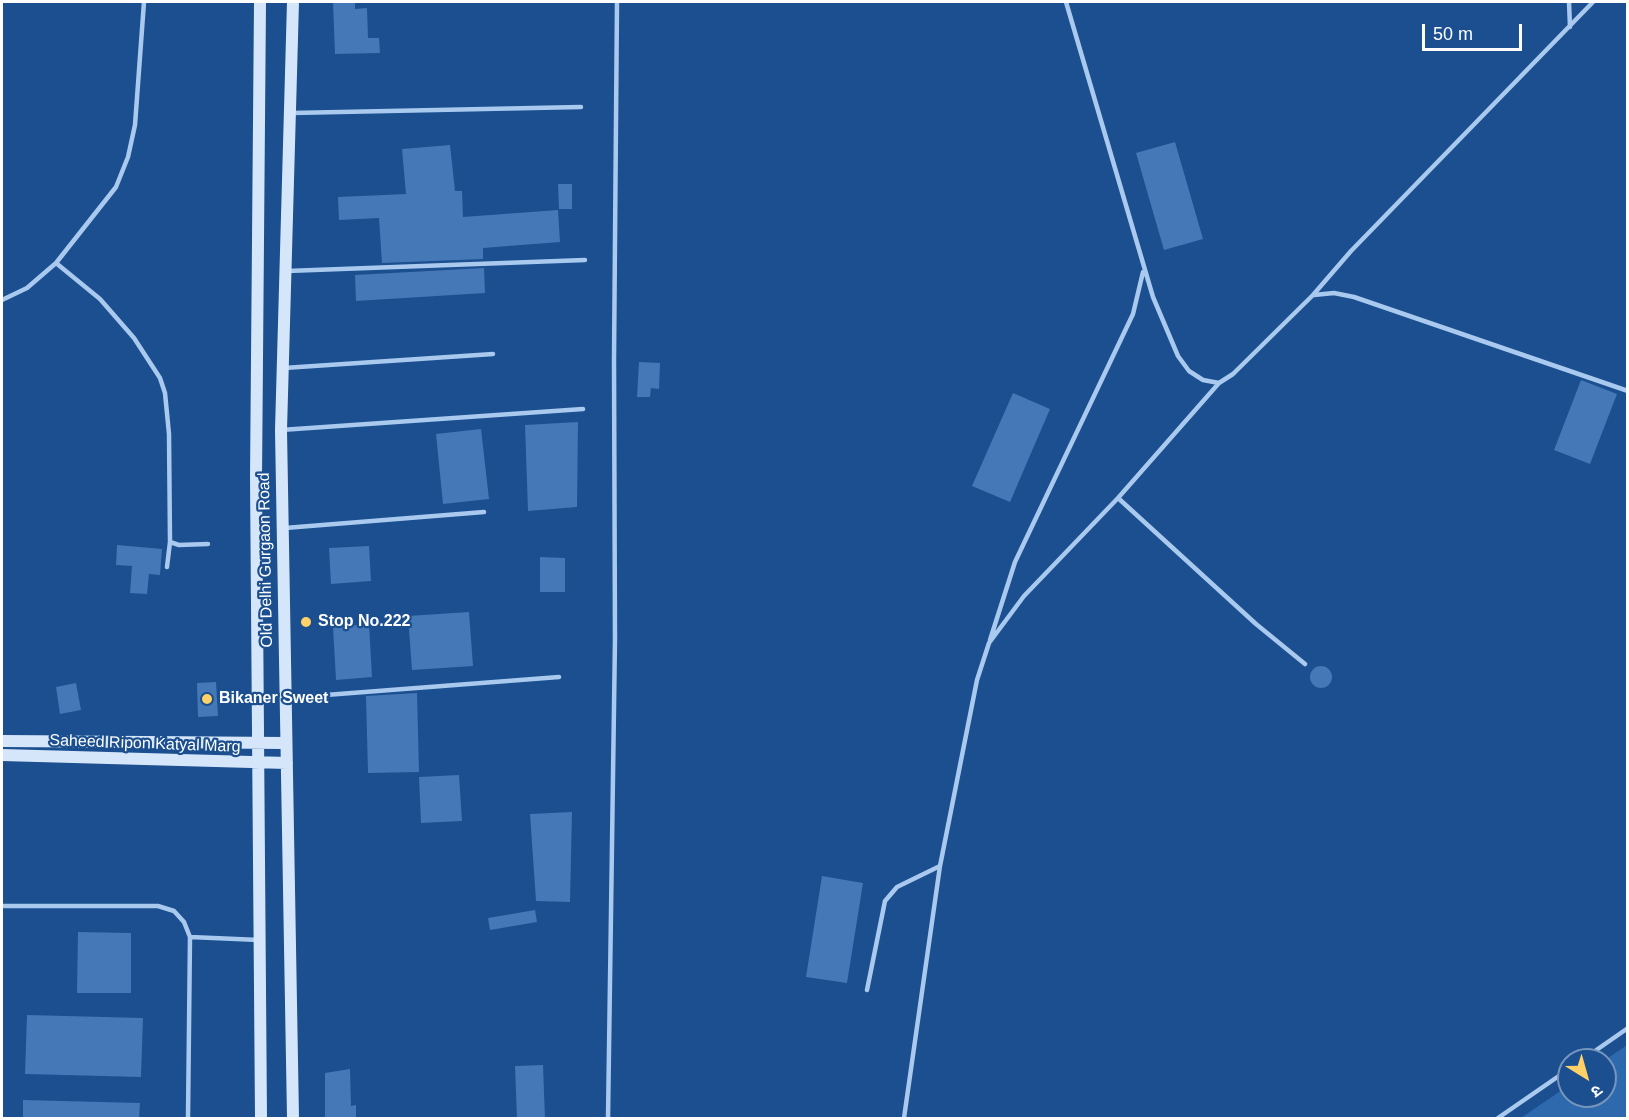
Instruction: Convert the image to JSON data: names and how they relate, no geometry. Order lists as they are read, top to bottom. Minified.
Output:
{"streets":{"main road":["Old Delhi Gurgaon Road","Saheed Ripon Katyal Marg"]},"crossings":[["Old Delhi Gurgaon Road","Saheed Ripon Katyal Marg"]],"places":["Stop No.222","Bikaner Sweet"],"scale_bar":"50 m","north":"bottom right"}
